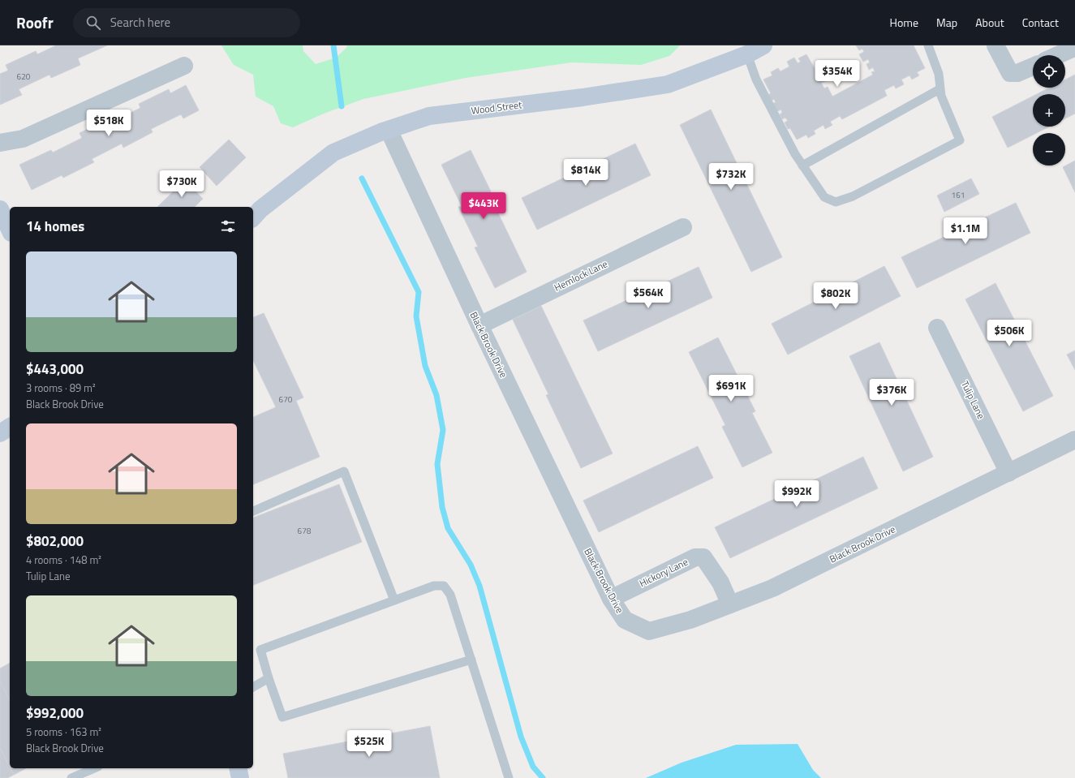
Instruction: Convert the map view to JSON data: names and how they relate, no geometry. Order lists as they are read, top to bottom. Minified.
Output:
{"streets":{"main road":["Wood Street"],"street":["Hemlock Lane","Black Brook Drive","Tulip Lane","Hickory Lane"]},"crossings":[["Wood Street","Black Brook Drive"],["Hemlock Lane","Black Brook Drive"],["Black Brook Drive","Tulip Lane"],["Black Brook Drive","Hickory Lane"]],"house_numbers":["620","161","670","678"],"page":{"header":"Roofr","search":"Search here","nav":["Home","Map","About","Contact"],"map_buttons":["+","−"],"price":["$354K","$518K","$814K","$732K","$730K","$443K","$1.1M","$564K","$802K","$506K","$691K","$376K","$992K","$525K"],"heading":"14 homes","list":[{"name":"$443,000","note":"3 rooms · 89 m² · Black Brook Drive"},{"name":"$802,000","note":"4 rooms · 148 m² · Tulip Lane"},{"name":"$992,000","note":"5 rooms · 163 m² · Black Brook Drive"}]}}
